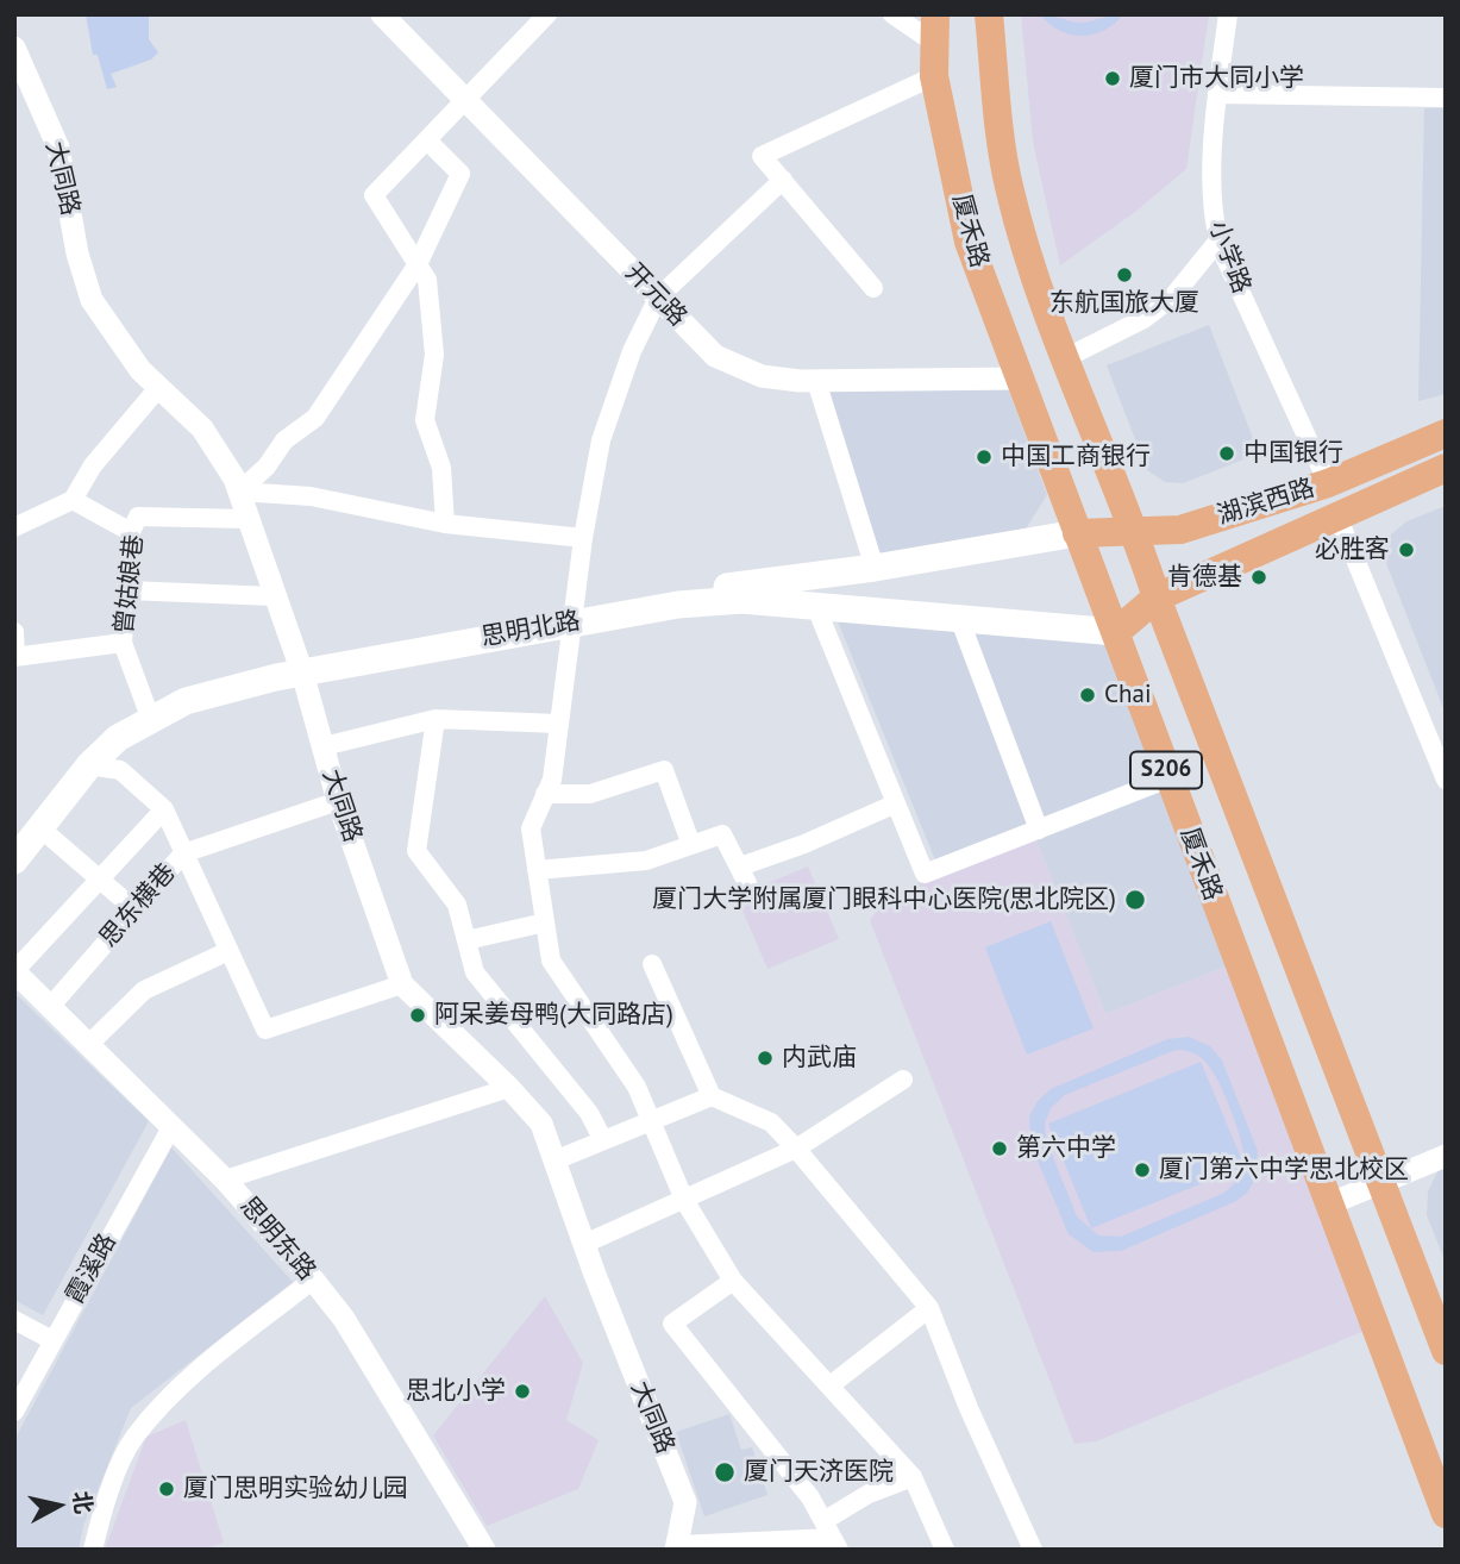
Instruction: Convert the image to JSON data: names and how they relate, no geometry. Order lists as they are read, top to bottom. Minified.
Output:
{"streets":{"main road":["厦禾路","湖滨西路","思明北路","S206"],"street":["大同路","小学路","开元路","曾姑娘巷","思东横巷","思明东路","霞溪路"]},"crossings":[["大同路","曾姑娘巷"],["大同路","思明北路"],["大同路","思东横巷"],["厦禾路","开元路"],["厦禾路","湖滨西路"],["厦禾路","思明北路"],["小学路","湖滨西路"],["湖滨西路","思明北路"],["曾姑娘巷","思明北路"],["思东横巷","思明东路"],["思明东路","霞溪路"]],"places":["厦门市大同小学","东航国旅大厦","中国银行","中国工商银行","必胜客","肯德基","Chai","厦门大学附属厦门眼科中心医院(思北院区)","阿呆姜母鸭(大同路店)","内武庙","第六中学","厦门第六中学思北校区","思北小学","厦门天济医院","厦门思明实验幼儿园"],"north":"right"}
